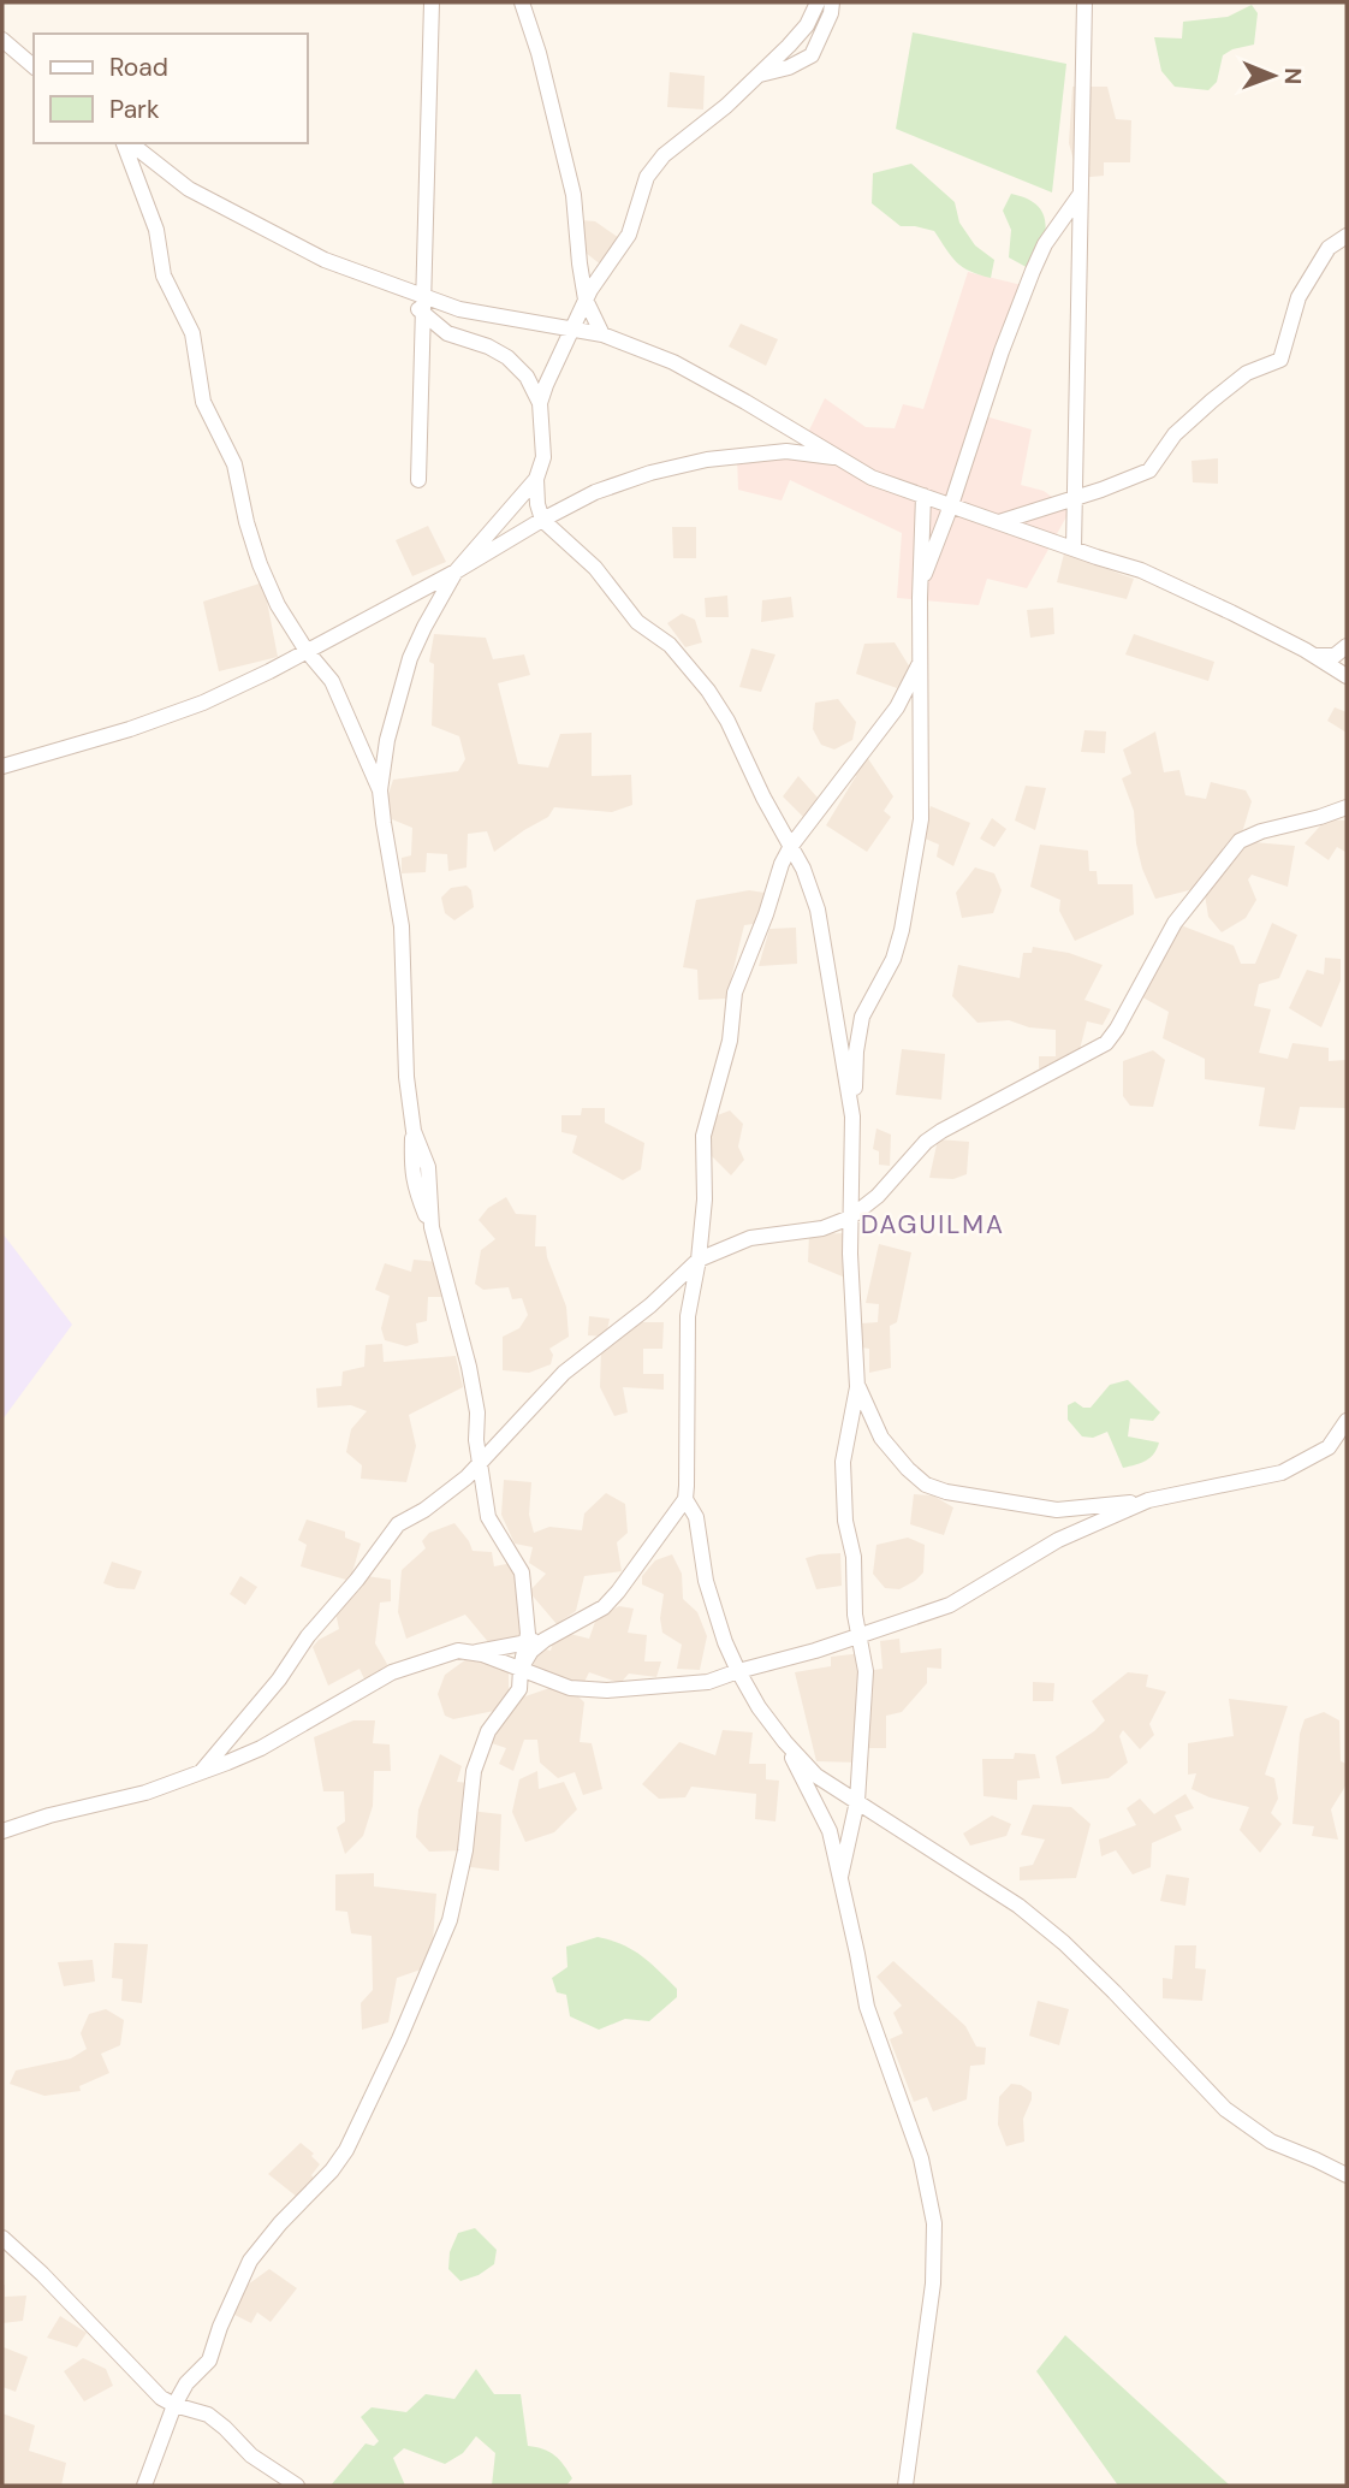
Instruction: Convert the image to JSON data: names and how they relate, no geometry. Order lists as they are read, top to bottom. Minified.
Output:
{"districts":["DAGUILMA"],"legend":["Road","Park"],"north":"right"}
